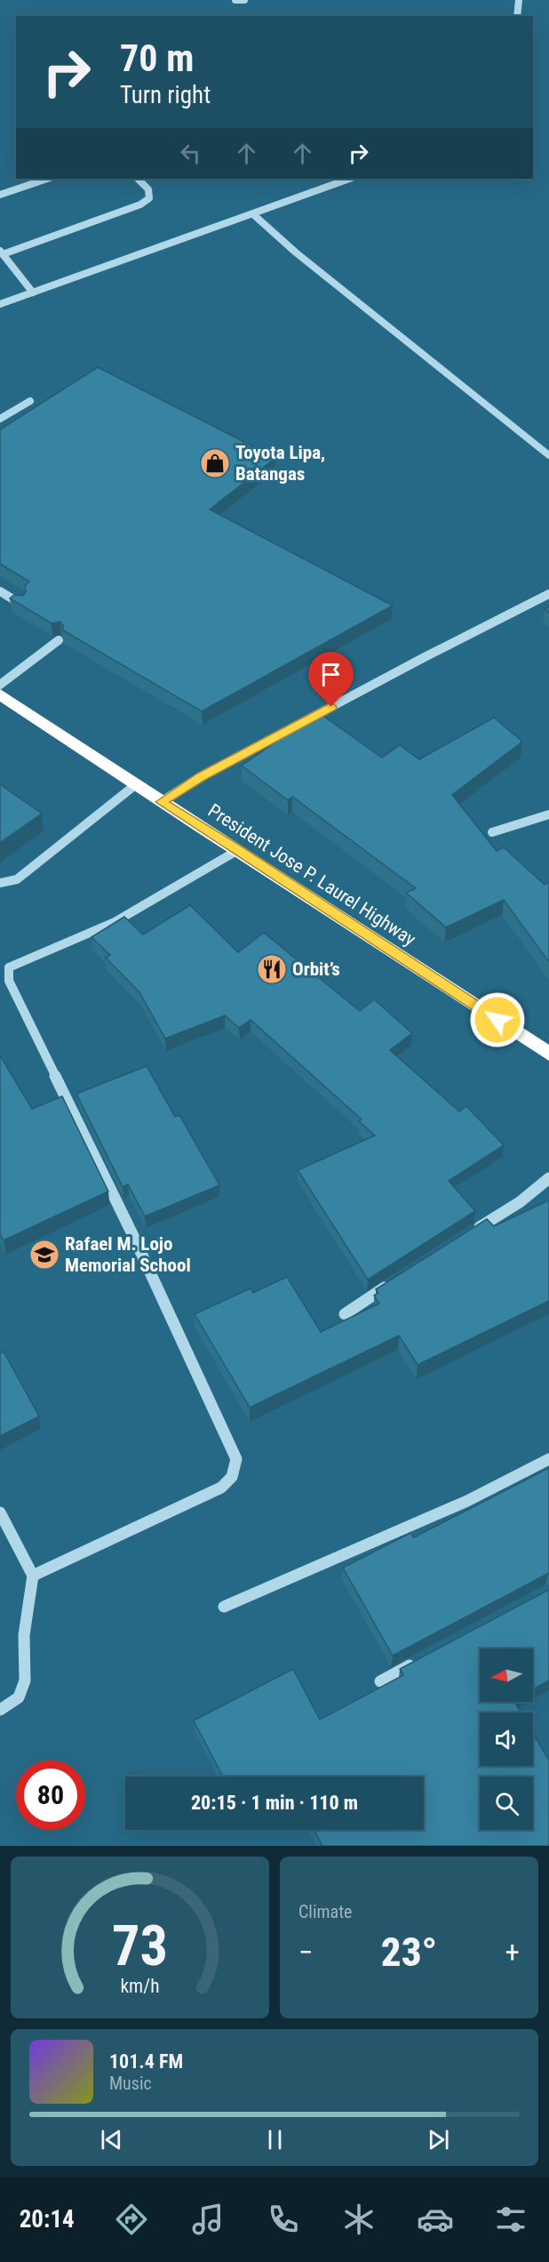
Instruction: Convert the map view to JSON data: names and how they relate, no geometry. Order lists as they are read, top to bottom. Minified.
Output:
{"streets":{"highway":["President Jose P. Laurel Highway"]},"places":{"shop":["Toyota Lipa, Batangas"],"restaurant":["Orbit’s"],"school or university":["Rafael M. Lojo Memorial School"]},"north":"left","page":{"turn":["70 m","Turn right"],"limit":"80","trip":"20:15 · 1 min · 110 m","tile":"Climate","heat":["−","23°","+"],"song":["101.4 FM","Music"],"tabs":"20:14","gauge":["73","km/h"]}}
